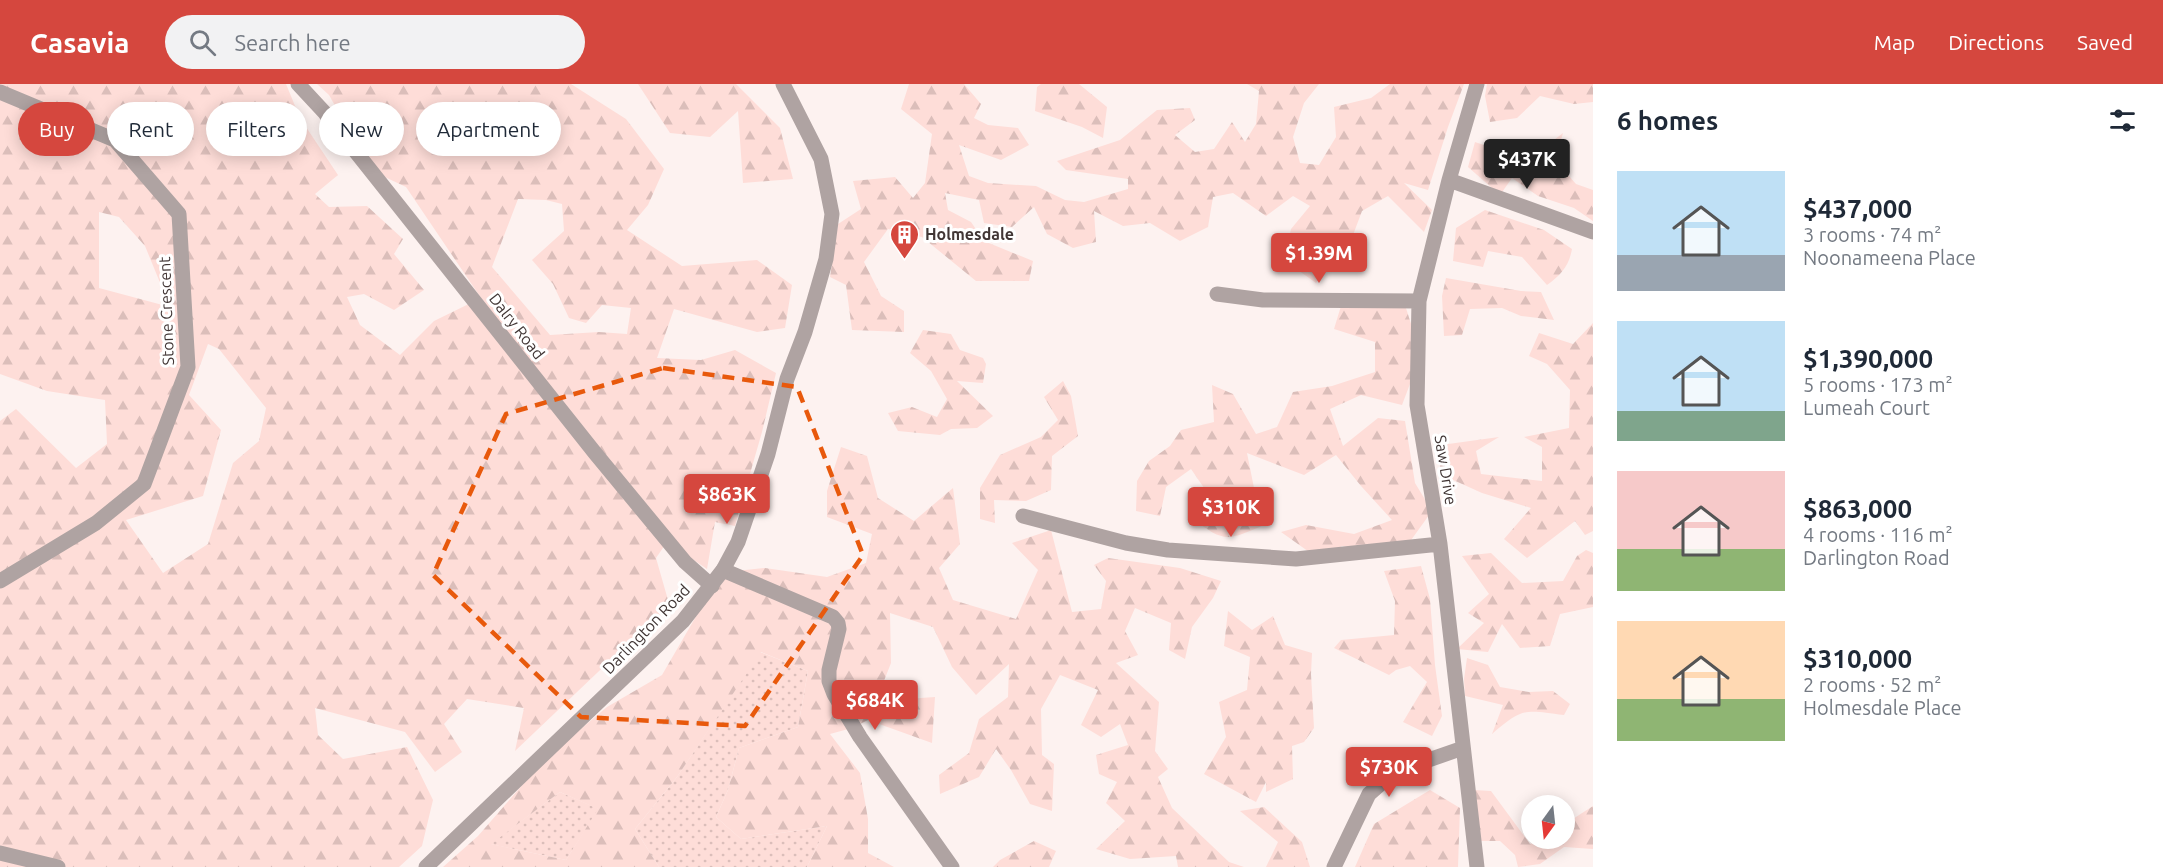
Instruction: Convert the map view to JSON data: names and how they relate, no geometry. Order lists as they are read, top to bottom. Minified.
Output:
{"streets":{"street":["Stone Crescent","Dalry Road","Saw Drive","Darlington Road"]},"crossings":[["Dalry Road","Darlington Road"]],"places":{"building":["Holmesdale"]},"north":"bottom","page":{"header":"Casavia","search":"Search here","nav":["Map","Directions","Saved"],"heading":"6 homes","chip":["Buy","Rent","Filters","New","Apartment"],"price":["$437K","$1.39M","$863K","$310K","$684K","$730K"],"list":[{"name":"$437,000","note":"3 rooms · 74 m² · Noonameena Place"},{"name":"$1,390,000","note":"5 rooms · 173 m² · Lumeah Court"},{"name":"$863,000","note":"4 rooms · 116 m² · Darlington Road"},{"name":"$310,000","note":"2 rooms · 52 m² · Holmesdale Place"}]}}
